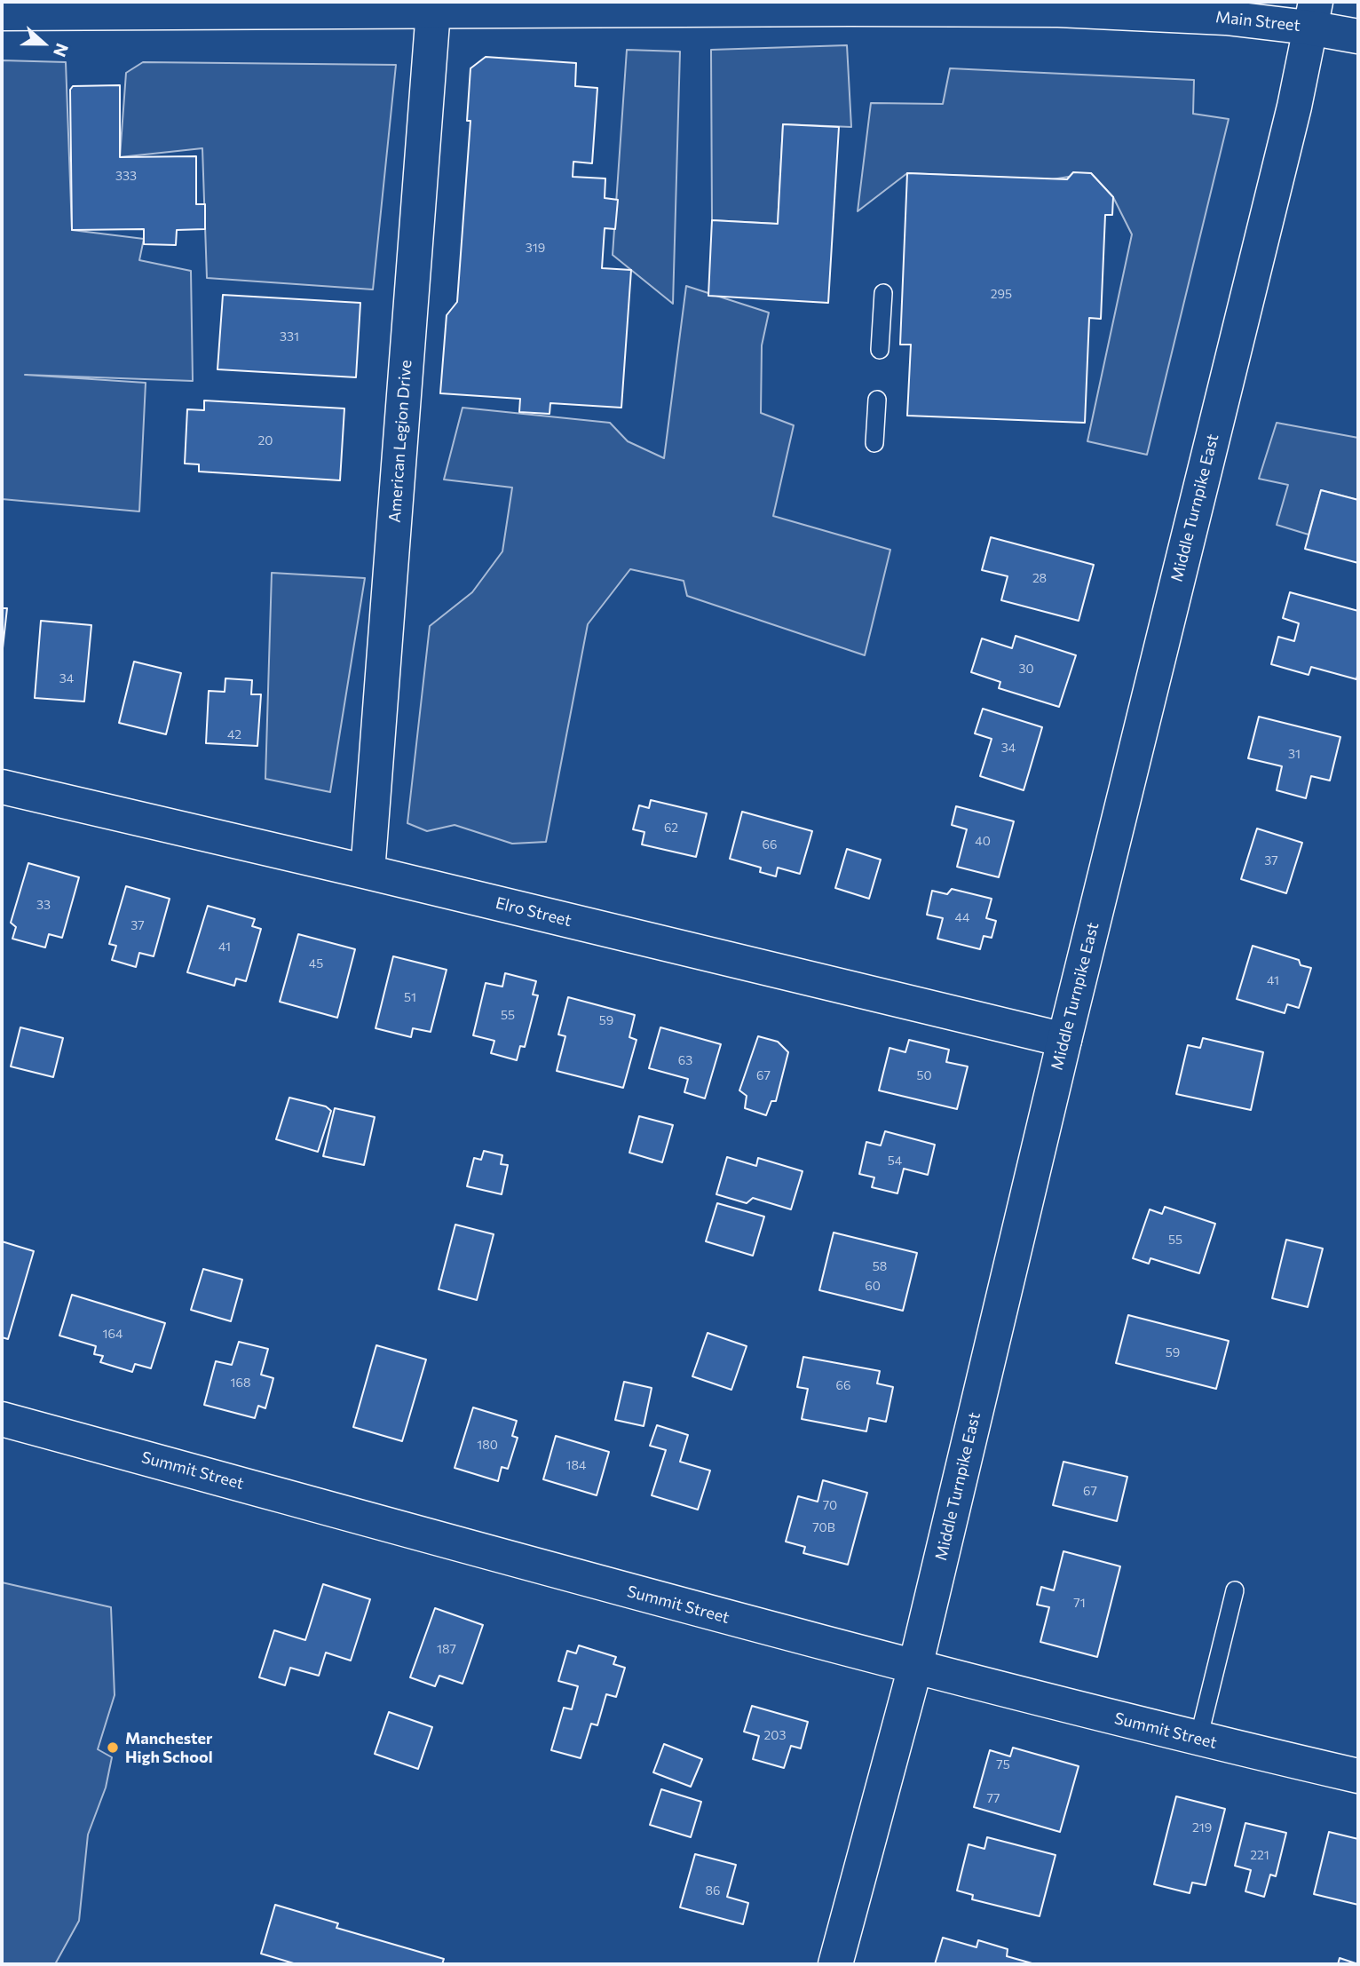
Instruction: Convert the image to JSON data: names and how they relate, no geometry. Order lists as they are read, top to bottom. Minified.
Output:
{"streets":{"street":["Main Street","American Legion Drive","Middle Turnpike East","Elro Street","Summit Street"]},"crossings":[["Main Street","American Legion Drive"],["Main Street","Middle Turnpike East"],["American Legion Drive","Elro Street"],["Middle Turnpike East","Elro Street"],["Middle Turnpike East","Summit Street"]],"places":["Manchester High School"],"house_numbers":["333","319","295","331","20","28","30","34","42","34","31","62","40","66","37","33","44","37","41","45","41","51","55","59","63","67","50","54","55","58","60","164","59","168","66","180","184","67","70","70B","71","187","203","75","77","219","221","86"],"north":"right"}
